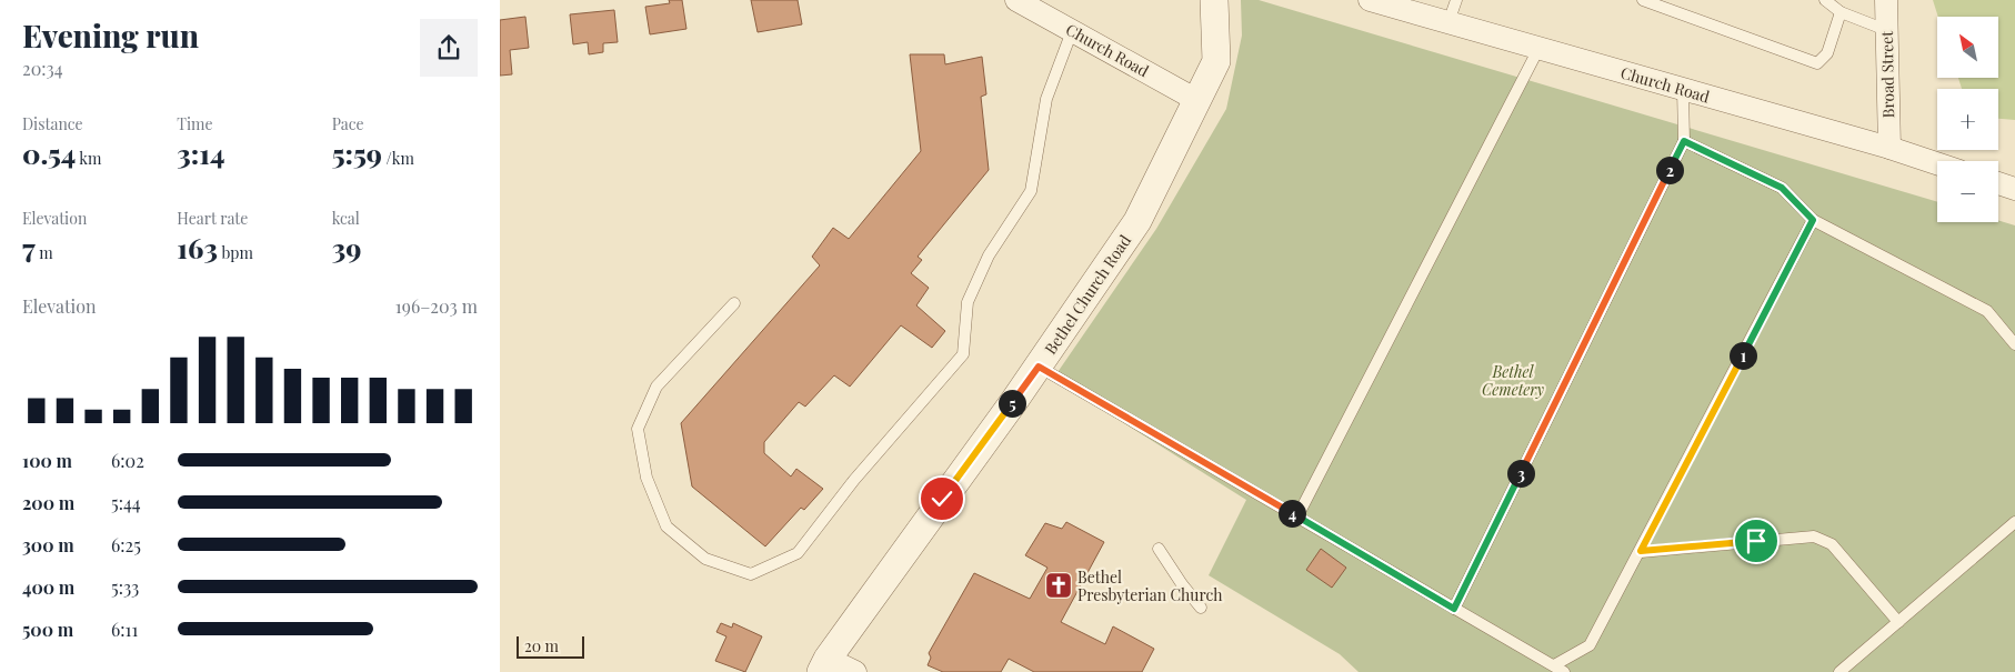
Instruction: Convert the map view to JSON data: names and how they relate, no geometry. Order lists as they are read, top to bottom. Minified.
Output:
{"streets":{"street":["Church Road","Broad Street","Bethel Church Road"]},"crossings":[["Church Road","Broad Street"],["Church Road","Bethel Church Road"]],"parks":["Bethel Cemetery"],"places":{"church":["Bethel Presbyterian Church"]},"scale_bar":"20 m","north":"top left","page":{"heading":["Evening run","20:34"],"map_buttons":["+","−"],"stats":[["Distance","0.54 km"],["Time","3:14"],["Pace","5:59 /km"],["Elevation","7 m"],["Heart rate","163 bpm"],["kcal","39"]],"pins":["2","1","5","3","4"],"chart":["Elevation","196–203 m"],"list":[{"name":"100 m","note":"6:02"},{"name":"200 m","note":"5:44"},{"name":"300 m","note":"6:25"},{"name":"400 m","note":"5:33"},{"name":"500 m","note":"6:11"}],"scale":"20 m"}}
